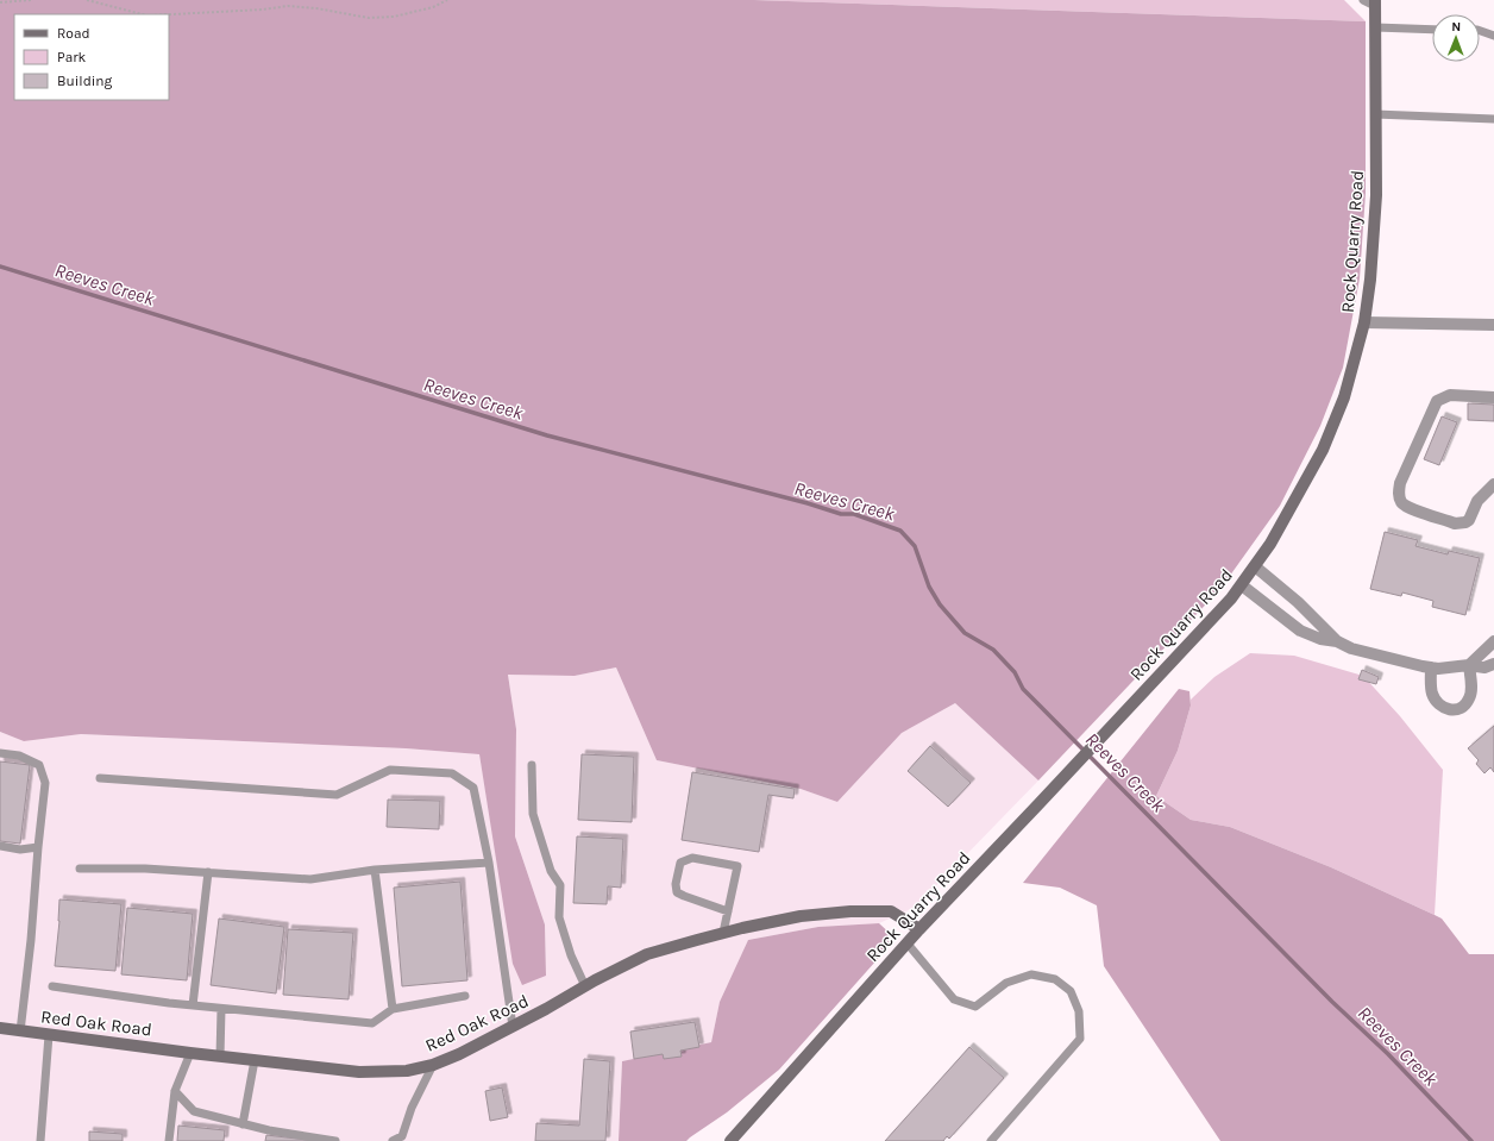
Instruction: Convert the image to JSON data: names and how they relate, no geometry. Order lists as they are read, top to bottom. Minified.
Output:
{"streets":{"street":["Rock Quarry Road","Red Oak Road"]},"crossings":[["Rock Quarry Road","Red Oak Road"]],"water":["Reeves Creek"],"legend":["Road","Park","Building"],"north":"top"}
